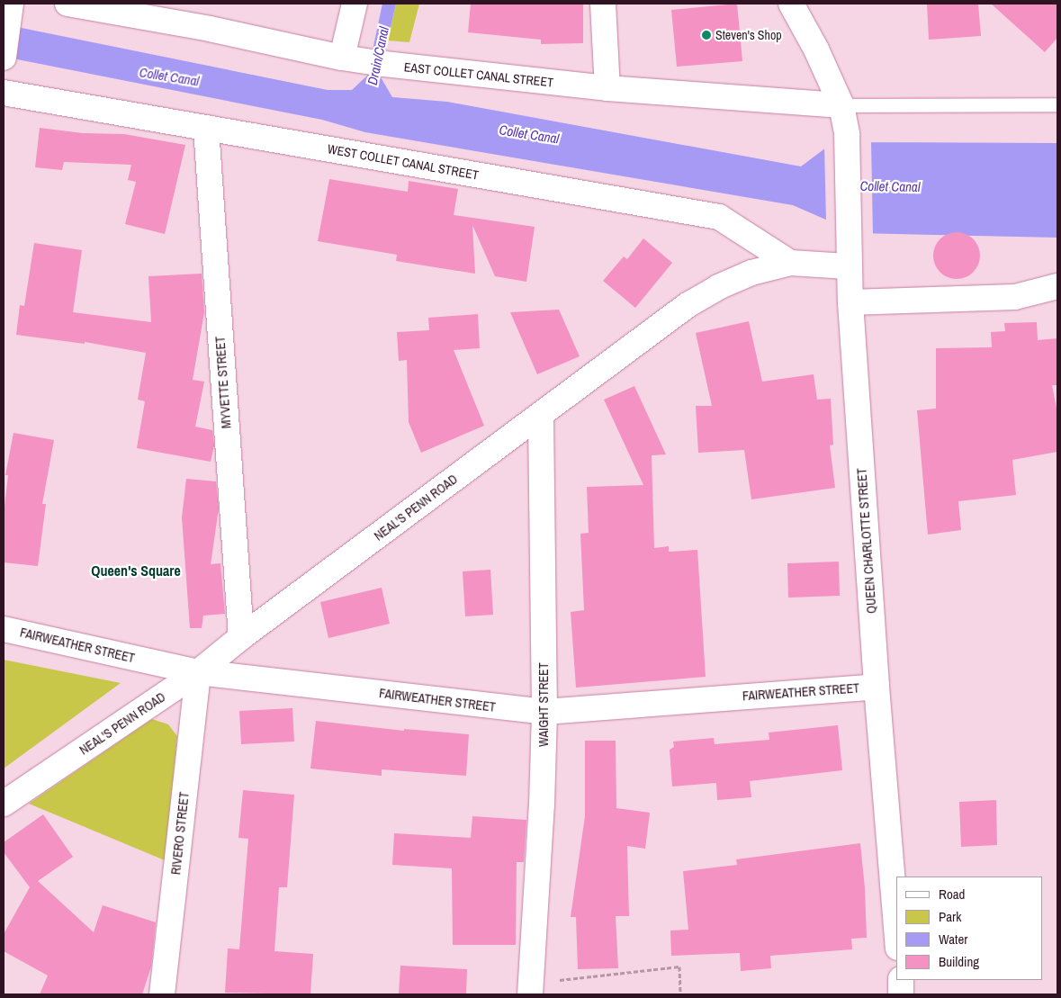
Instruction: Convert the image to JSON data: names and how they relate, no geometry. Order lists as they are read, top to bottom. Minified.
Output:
{"streets":{"street":["EAST COLLET CANAL STREET","WEST COLLET CANAL STREET","MYVETTE STREET","NEAL'S PENN ROAD","QUEEN CHARLOTTE STREET","FAIRWEATHER STREET","WAIGHT STREET","RIVERO STREET"]},"crossings":[["EAST COLLET CANAL STREET","QUEEN CHARLOTTE STREET"],["WEST COLLET CANAL STREET","MYVETTE STREET"],["WEST COLLET CANAL STREET","NEAL'S PENN ROAD"],["MYVETTE STREET","NEAL'S PENN ROAD"],["NEAL'S PENN ROAD","QUEEN CHARLOTTE STREET"],["NEAL'S PENN ROAD","FAIRWEATHER STREET"],["NEAL'S PENN ROAD","WAIGHT STREET"],["NEAL'S PENN ROAD","RIVERO STREET"],["QUEEN CHARLOTTE STREET","FAIRWEATHER STREET"],["FAIRWEATHER STREET","WAIGHT STREET"],["FAIRWEATHER STREET","RIVERO STREET"]],"districts":["Queen's Square"],"water":["Drain/Canal","Collet Canal"],"places":["Steven's Shop"],"legend":["Road","Park","Water","Building"]}
